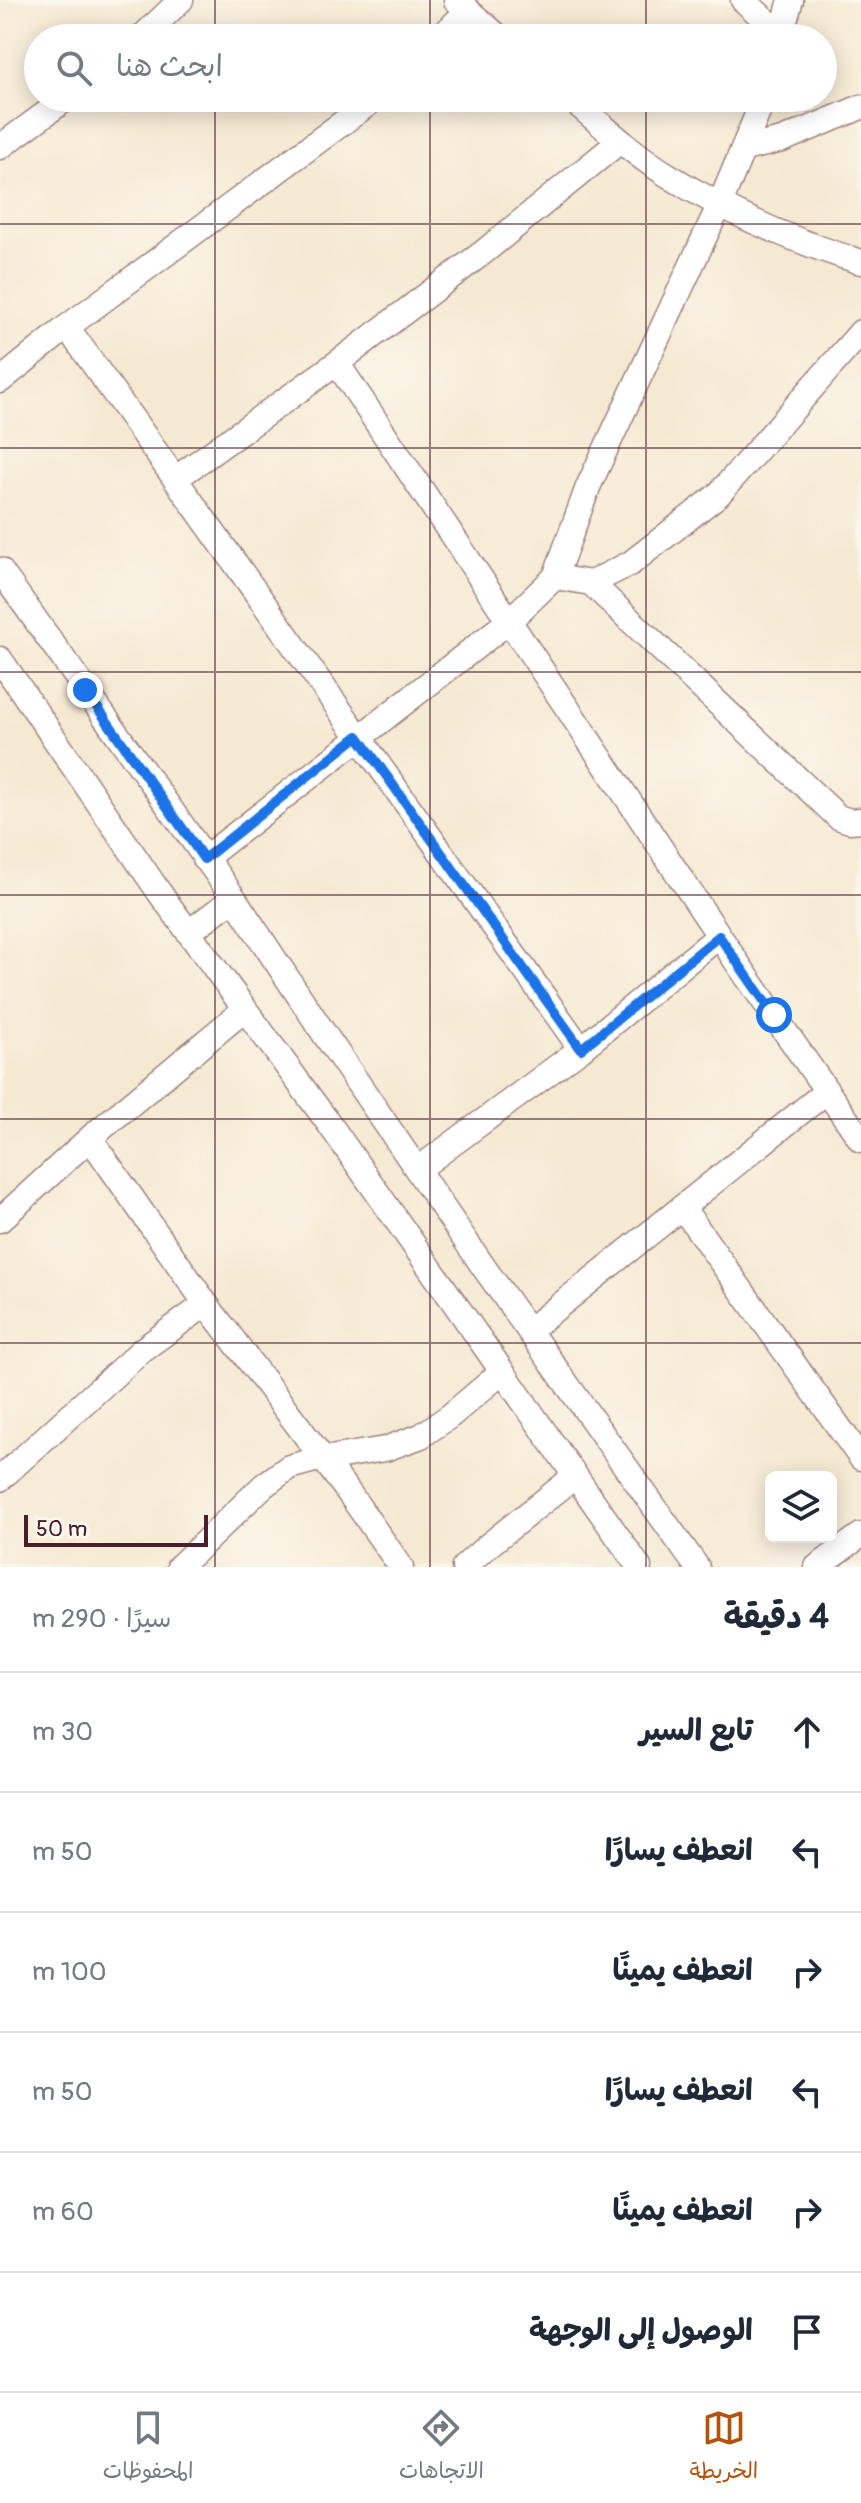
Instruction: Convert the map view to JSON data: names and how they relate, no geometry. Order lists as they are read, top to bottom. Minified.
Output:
{"scale_bar":"50 m","page":{"search":"ابحث هنا","scale":"50 m","heading":["4 دقيقة","سيرًا · 290 m"],"list":[["تابع السير","30 m"],["انعطف يسارًا","50 m"],["انعطف يمينًا","100 m"],["انعطف يسارًا","50 m"],["انعطف يمينًا","60 m"],"الوصول إلى الوجهة"],"nav":["الخريطة","الاتجاهات","المحفوظات"]}}
